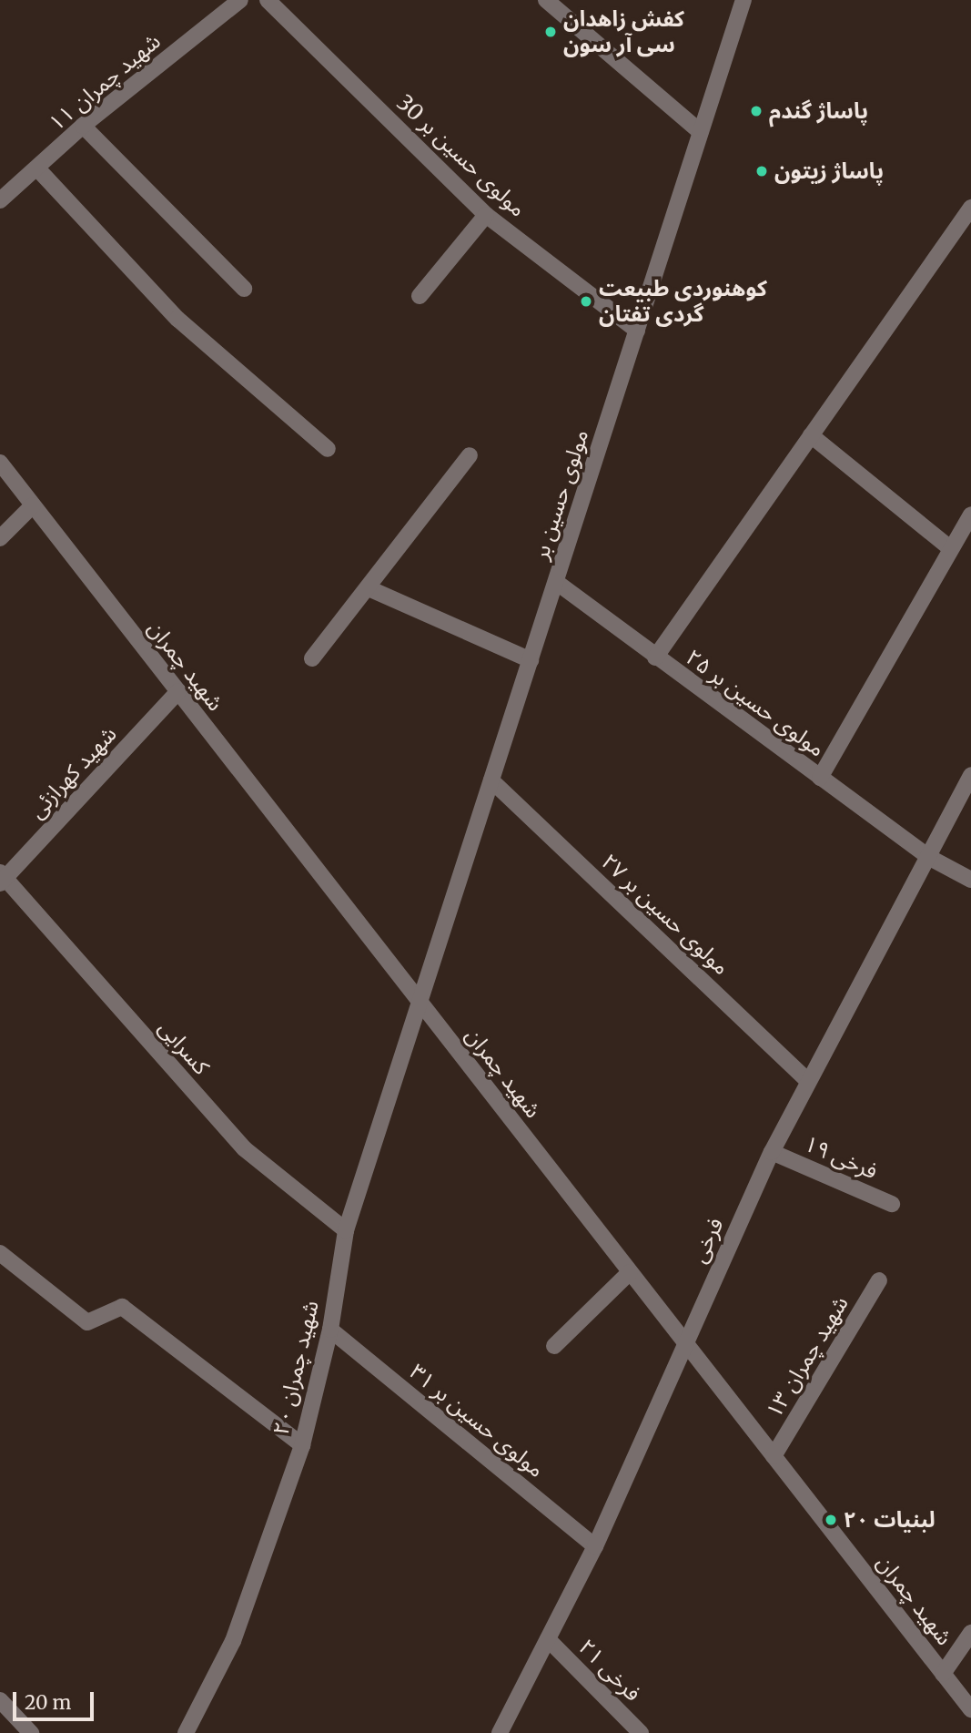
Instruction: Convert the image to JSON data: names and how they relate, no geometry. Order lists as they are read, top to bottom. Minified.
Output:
{"streets":{"street":["شهید چمران ۱۱","مولوی حسین بر 30","مولوی حسین بر","شهید چمران","مولوی حسین بر ۲۵","شهید کهرازئی","مولوی حسین بر ۲۷","کسرایی","فرخی ۱۹","فرخی","شهید چمران ۱۳","شهید چمران ۲۰","مولوی حسین بر ۳۱","فرخی ۲۱"]},"crossings":[["مولوی حسین بر 30","مولوی حسین بر"],["مولوی حسین بر","شهید چمران"],["مولوی حسین بر","مولوی حسین بر ۲۵"],["مولوی حسین بر","مولوی حسین بر ۲۷"],["مولوی حسین بر","شهید چمران ۲۰"],["شهید چمران","شهید کهرازئی"],["شهید چمران","فرخی"],["شهید چمران","شهید چمران ۱۳"],["شهید چمران","شهید چمران ۲۰"],["مولوی حسین بر ۲۵","فرخی"],["شهید کهرازئی","کسرایی"],["مولوی حسین بر ۲۷","فرخی"],["کسرایی","شهید چمران ۲۰"],["فرخی ۱۹","فرخی"],["فرخی","مولوی حسین بر ۳۱"],["فرخی","فرخی ۲۱"],["شهید چمران ۲۰","مولوی حسین بر ۳۱"]],"places":["کفش زاهدان سی آر سون","پاساژ گندم","پاساژ زیتون","کوهنوردی طبیعت گردی تفتان","لبنیات ۲۰"],"scale_bar":"20 m"}
